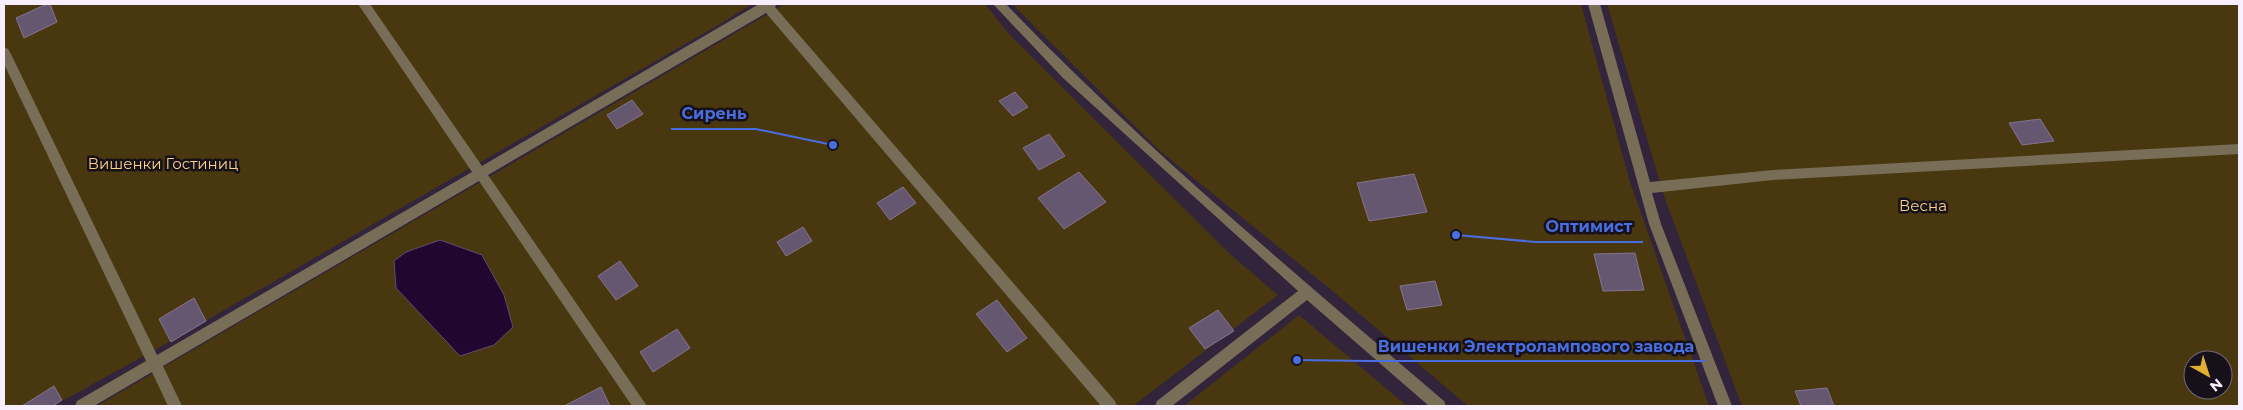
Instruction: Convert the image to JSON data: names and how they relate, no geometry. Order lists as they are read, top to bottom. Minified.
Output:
{"parks":["Вишенки Гостиниц","Весна"],"places":["Сирень","Оптимист","Вишенки Электролампового завода"],"north":"bottom right"}
